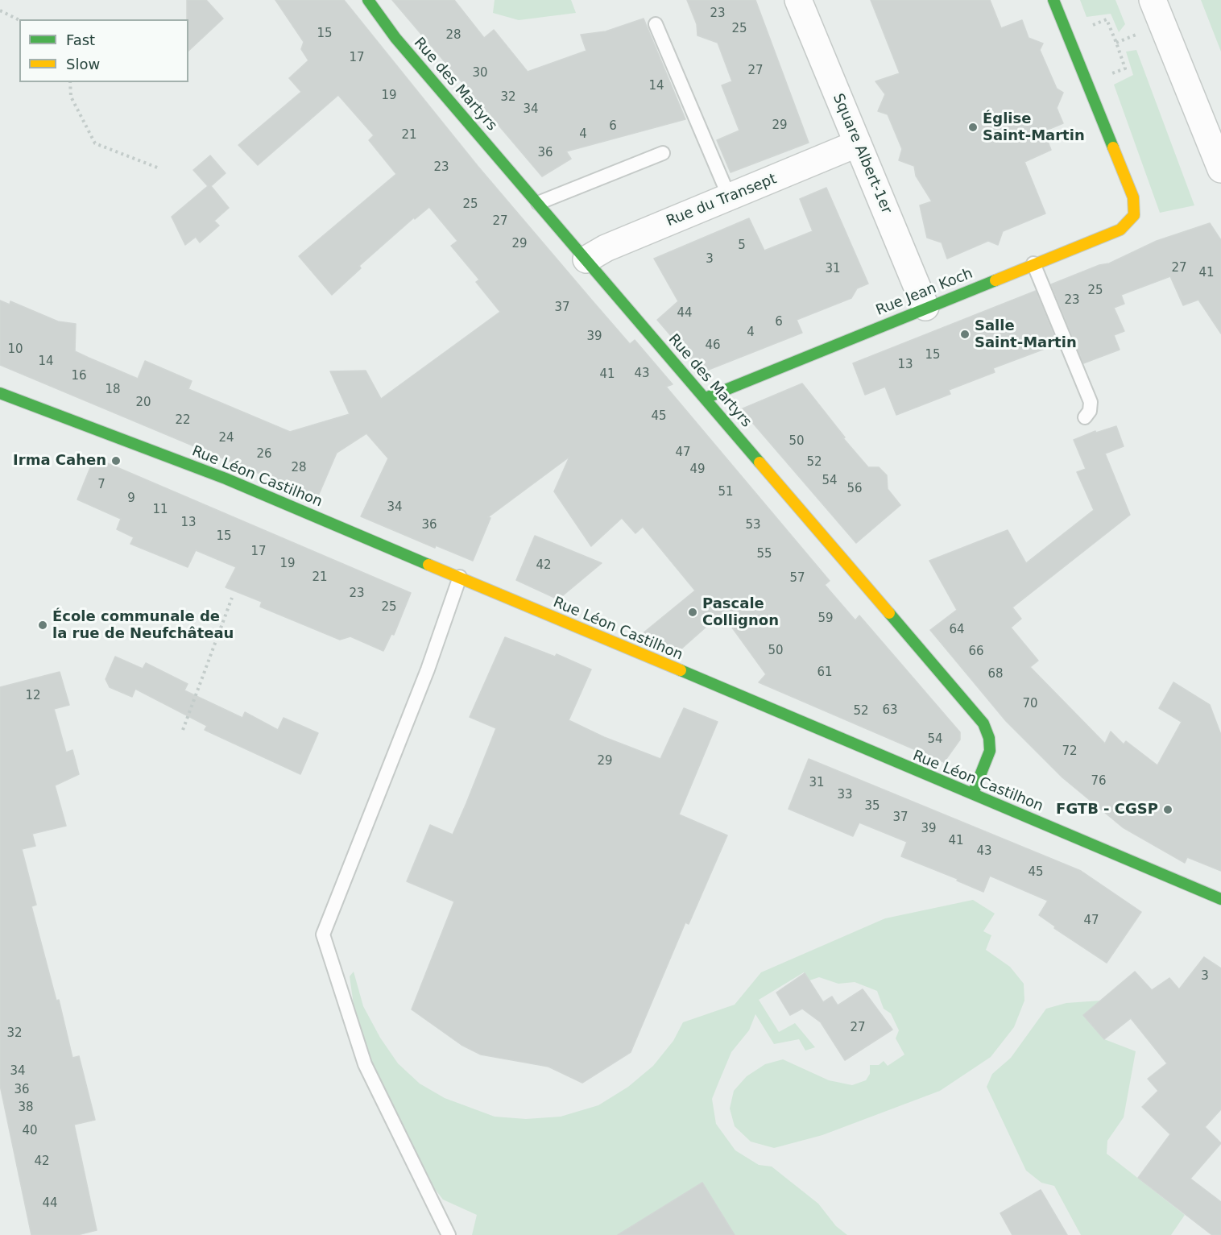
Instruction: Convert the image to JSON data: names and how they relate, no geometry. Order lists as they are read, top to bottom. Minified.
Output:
{"streets":{"street":["Rue des Martyrs","Square Albert-1er","Rue du Transept","Rue Jean Koch","Rue Léon Castilhon"]},"crossings":[["Rue des Martyrs","Rue du Transept"],["Rue des Martyrs","Rue Jean Koch"],["Rue des Martyrs","Rue Léon Castilhon"],["Square Albert-1er","Rue du Transept"],["Square Albert-1er","Rue Jean Koch"]],"places":["Église Saint-Martin","Salle Saint-Martin","Irma Cahen","Pascale Collignon","École communale de la rue de Neufchâteau","FGTB - CGSP"],"house_numbers":["23","25","15","28","17","27","30","14","19","32","34","29","6","4","21","36","23","25","27","29","5","3","27","31","41","25","23","37","44","6","4","39","46","10","15","14","13","43","41","16","18","20","45","22","24","50","47","26","52","28","49","54","7","56","51","9","34","11","13","36","53","15","17","55","19","42","21","57","23","25","59","64","50","66","61","68","12","70","63","52","54","72","29","76","31","33","35","37","39","41","43","45","47","3","27","32","34","36","38","40","42","44"],"legend":["Fast","Slow"]}
